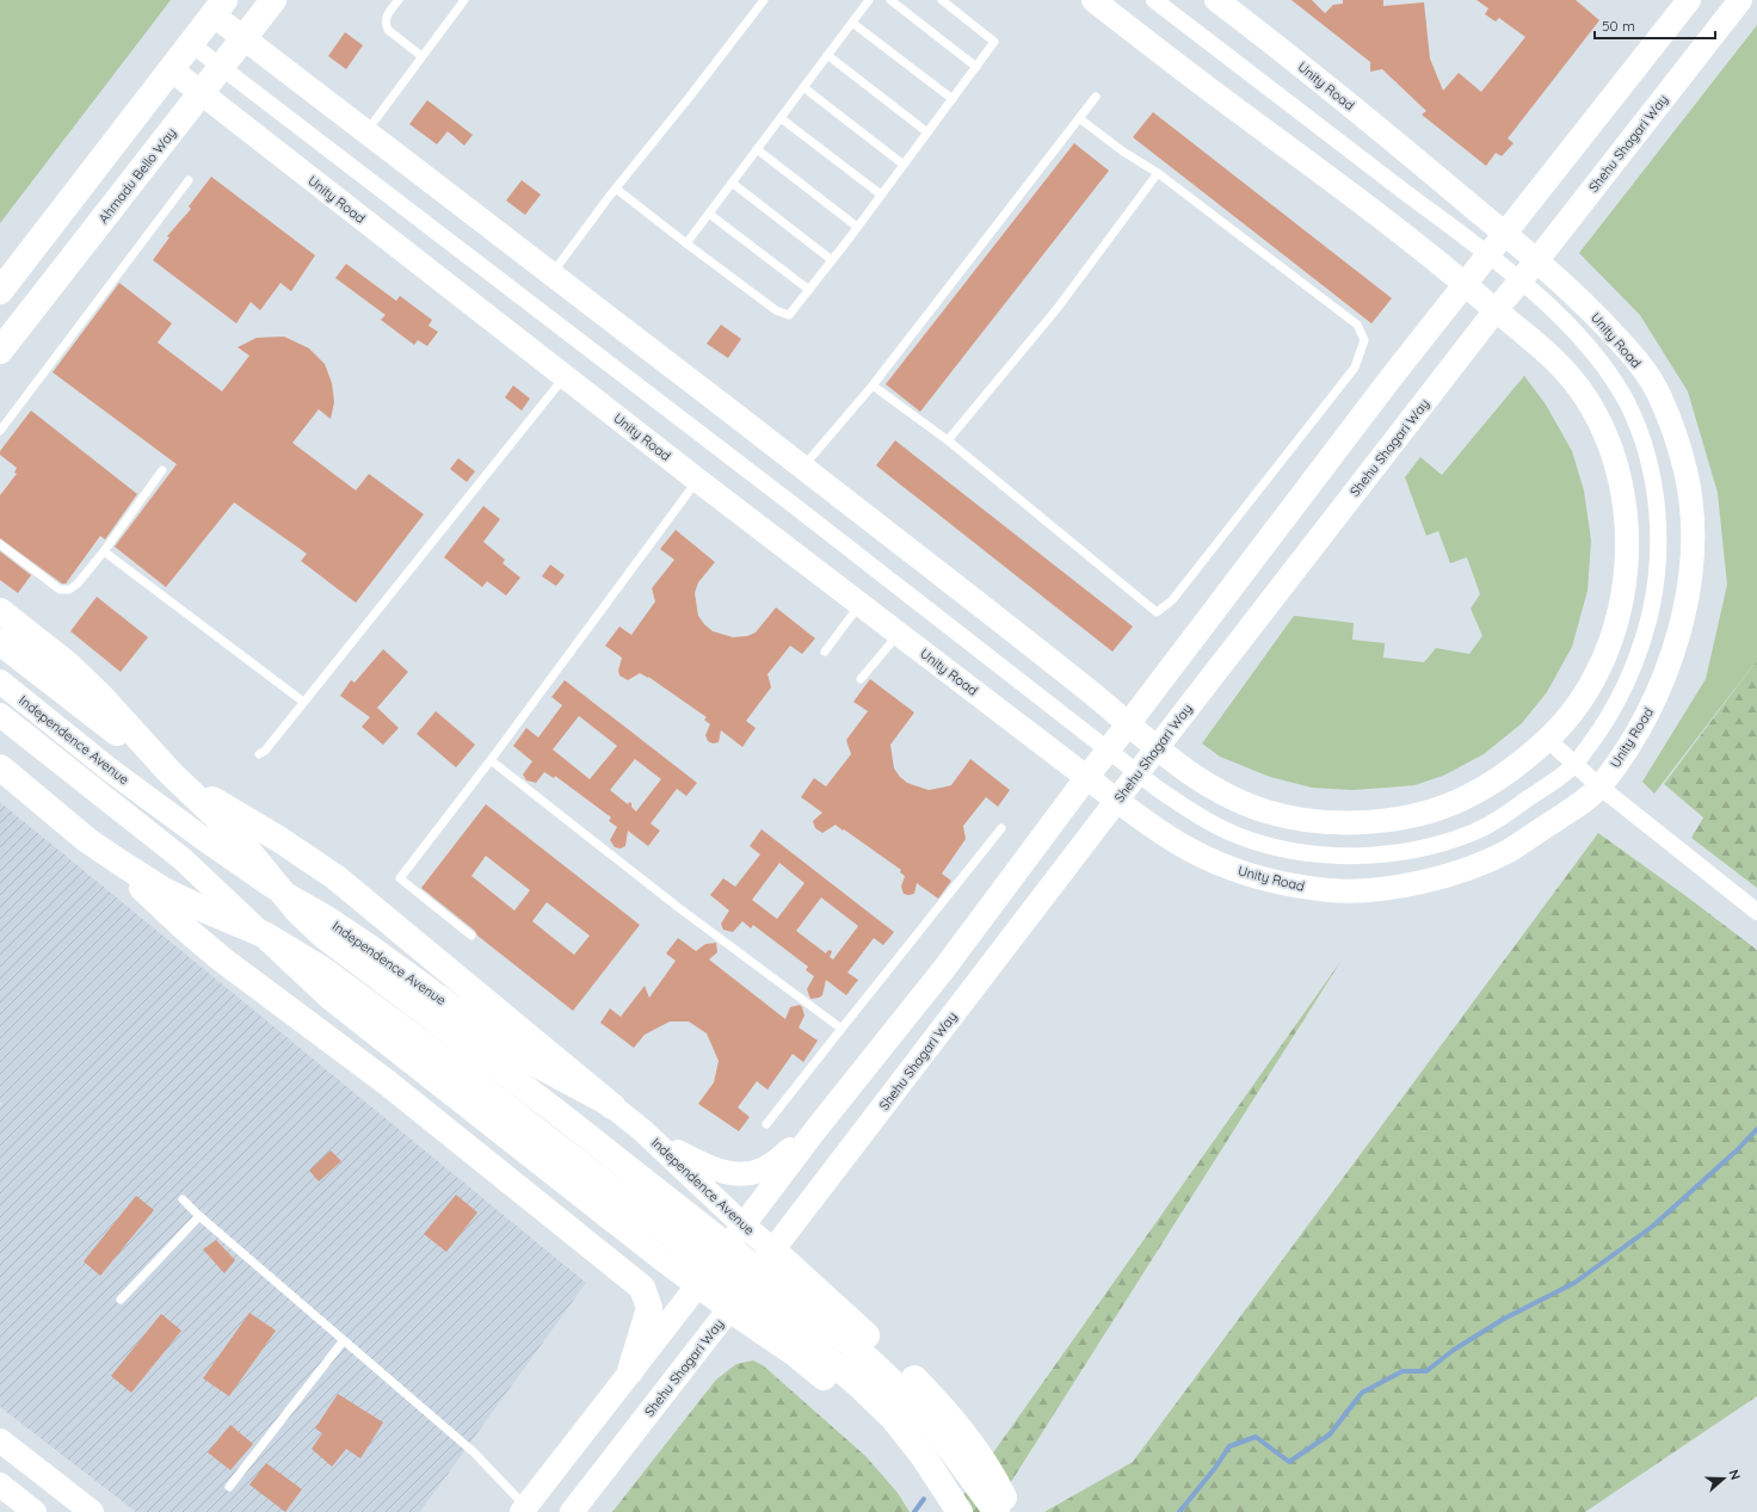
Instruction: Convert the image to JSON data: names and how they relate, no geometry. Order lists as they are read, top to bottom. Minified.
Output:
{"streets":{"main road":["Unity Road","Shehu Shagari Way","Ahmadu Bello Way","Independence Avenue"]},"crossings":[["Unity Road","Shehu Shagari Way"],["Unity Road","Ahmadu Bello Way"],["Shehu Shagari Way","Independence Avenue"]],"scale_bar":"50 m","north":"right"}
